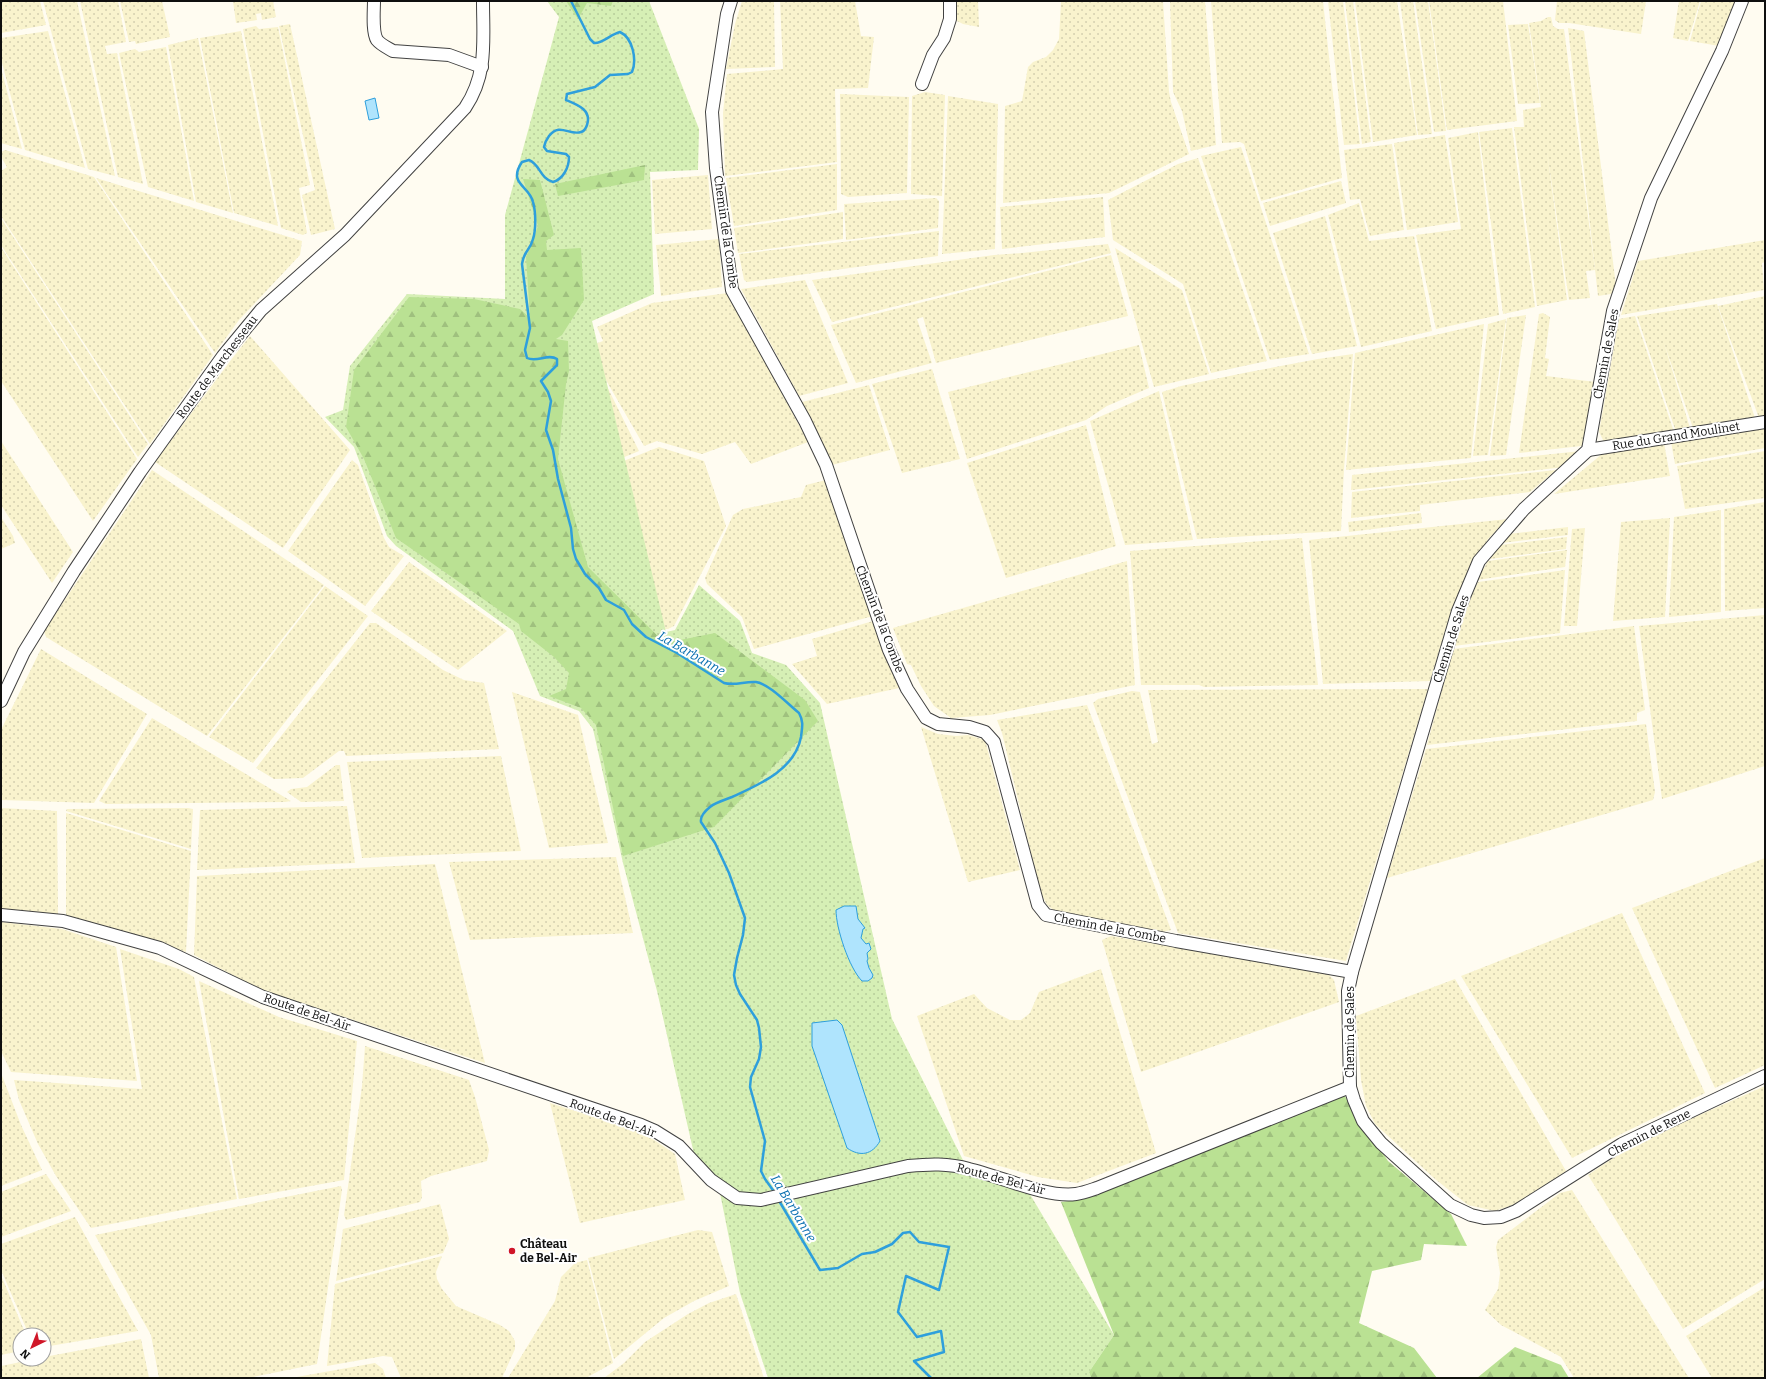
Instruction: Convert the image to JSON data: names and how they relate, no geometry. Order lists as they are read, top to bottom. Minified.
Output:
{"streets":{"street":["Chemin de la Combe","Chemin de Sales","Route de Marchesseau","Rue du Grand Moulinet","Route de Bel-Air","Chemin de Rene"]},"crossings":[["Chemin de la Combe","Chemin de Sales"],["Chemin de Sales","Rue du Grand Moulinet"],["Chemin de Sales","Route de Bel-Air"],["Chemin de Sales","Chemin de Rene"]],"water":["La Barbanne"],"places":["Château de Bel-Air"],"north":"bottom left"}
